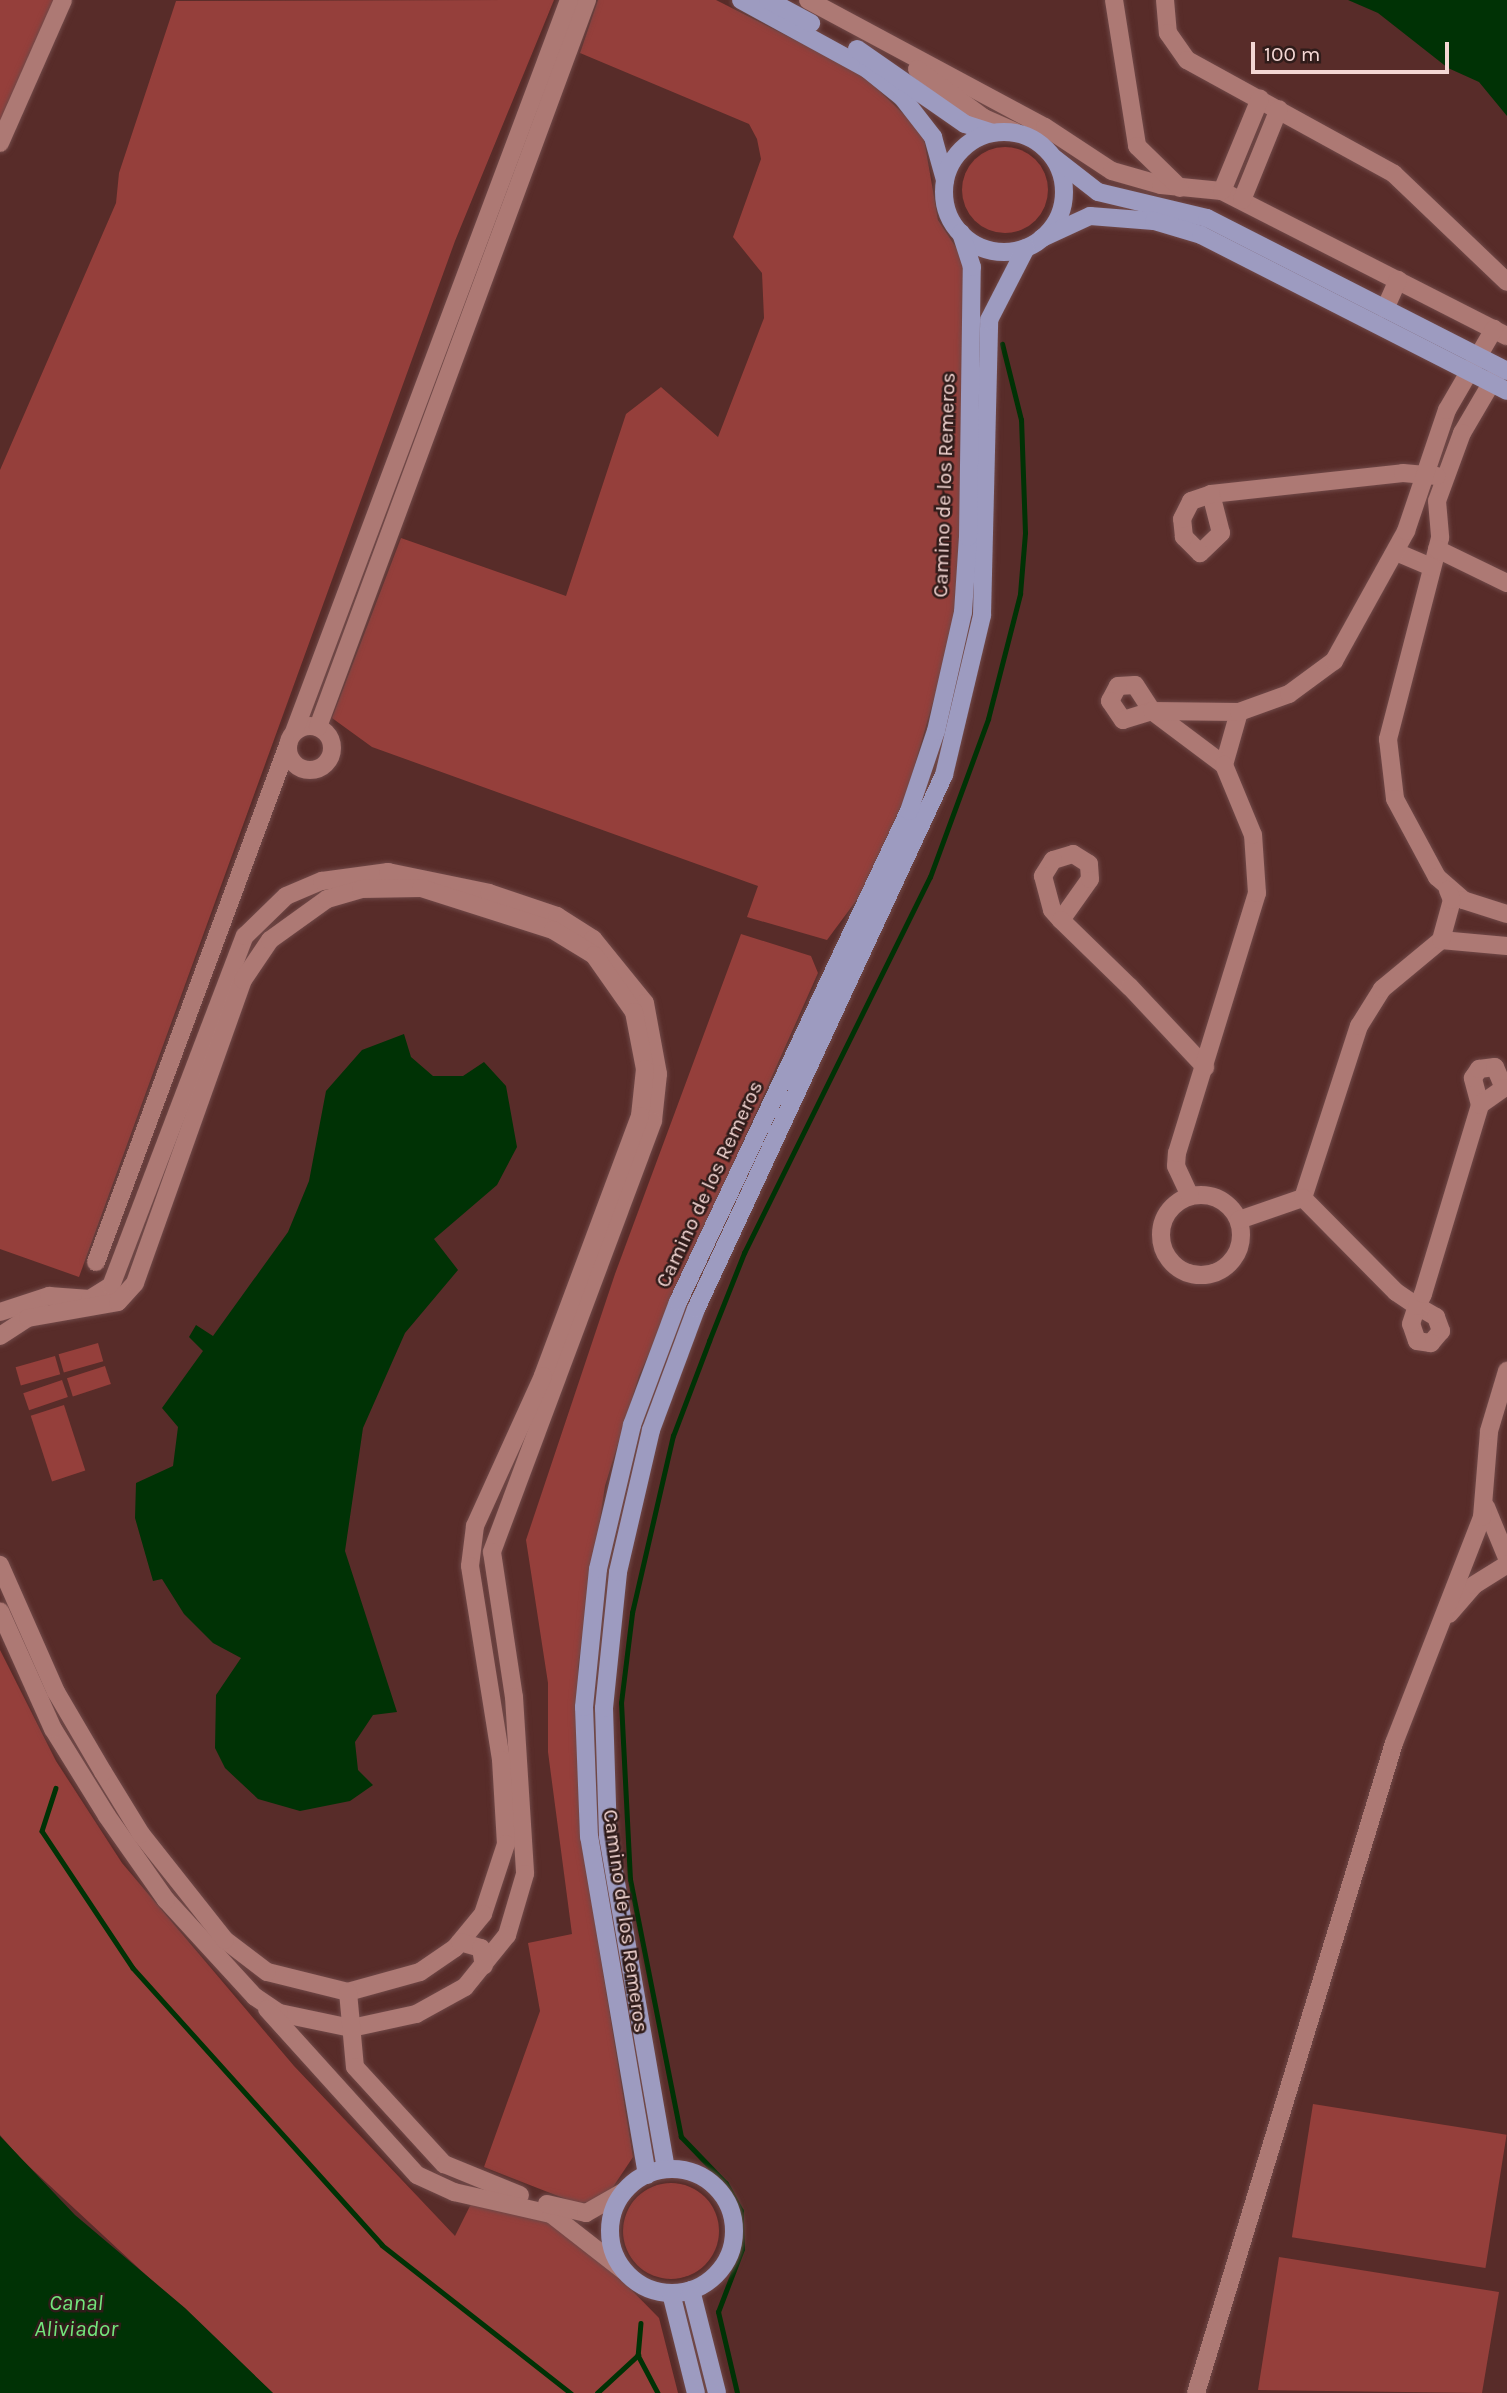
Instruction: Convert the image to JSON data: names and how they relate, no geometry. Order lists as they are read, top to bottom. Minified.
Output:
{"streets":{"main road":["Camino de los Remeros"]},"water":["Canal Aliviador"],"scale_bar":"100 m"}
